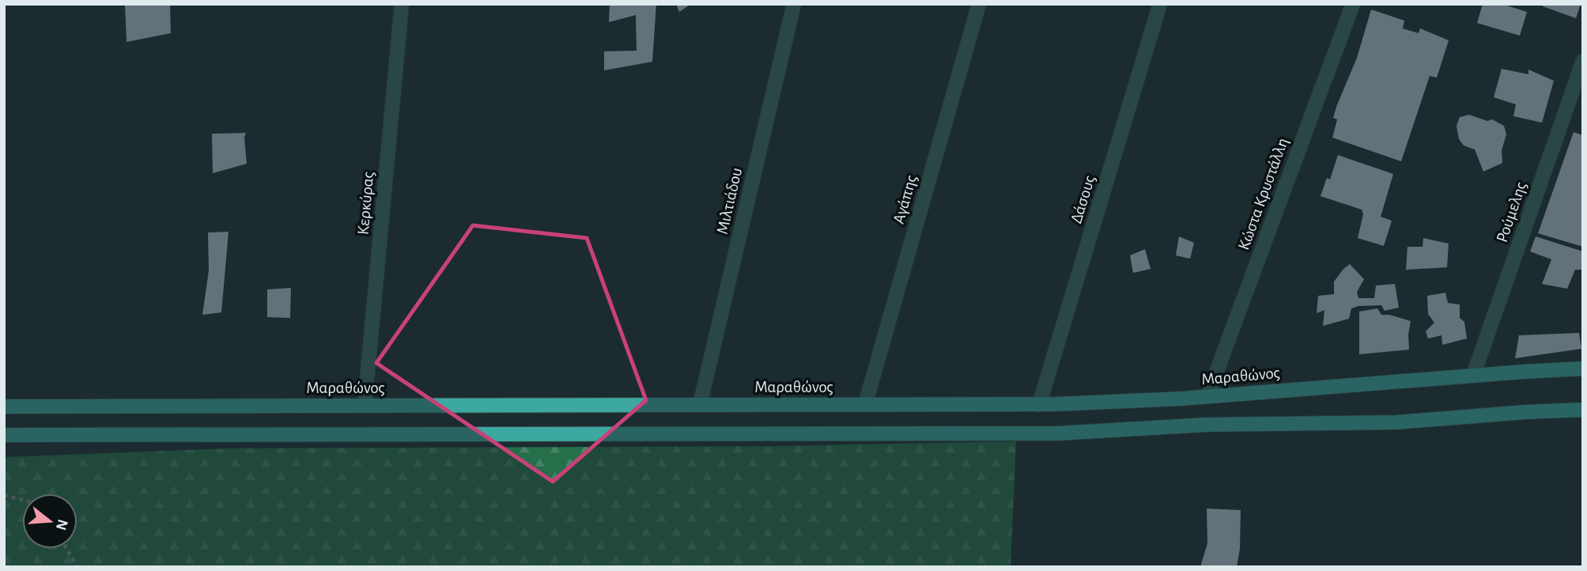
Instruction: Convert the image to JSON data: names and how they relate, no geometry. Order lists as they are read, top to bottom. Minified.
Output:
{"streets":{"main road":["Μαραθώνος"],"street":["Κώστα Κρυστάλλη","Αγάπης","Δάσους","Μιλτιάδου","Κερκύρας","Ρούμελης"]},"crossings":[["Κώστα Κρυστάλλη","Μαραθώνος"],["Αγάπης","Μαραθώνος"],["Δάσους","Μαραθώνος"],["Μιλτιάδου","Μαραθώνος"],["Κερκύρας","Μαραθώνος"],["Ρούμελης","Μαραθώνος"]],"north":"right"}
